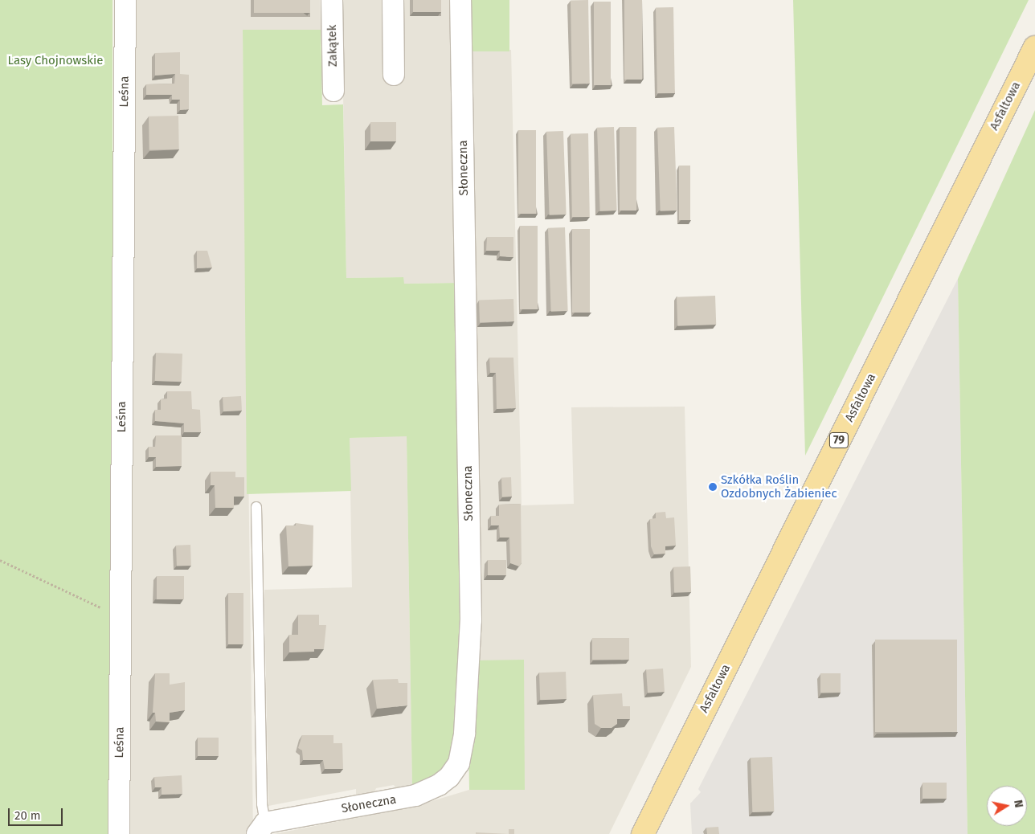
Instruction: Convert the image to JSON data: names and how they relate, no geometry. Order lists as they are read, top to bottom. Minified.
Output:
{"streets":{"main road":["Asfaltowa","79"],"street":["Zakątek","Leśna","Słoneczna"]},"parks":["Lasy Chojnowskie"],"places":["Szkółka Roślin Ozdobnych Żabieniec"],"scale_bar":"20 m","north":"right"}
